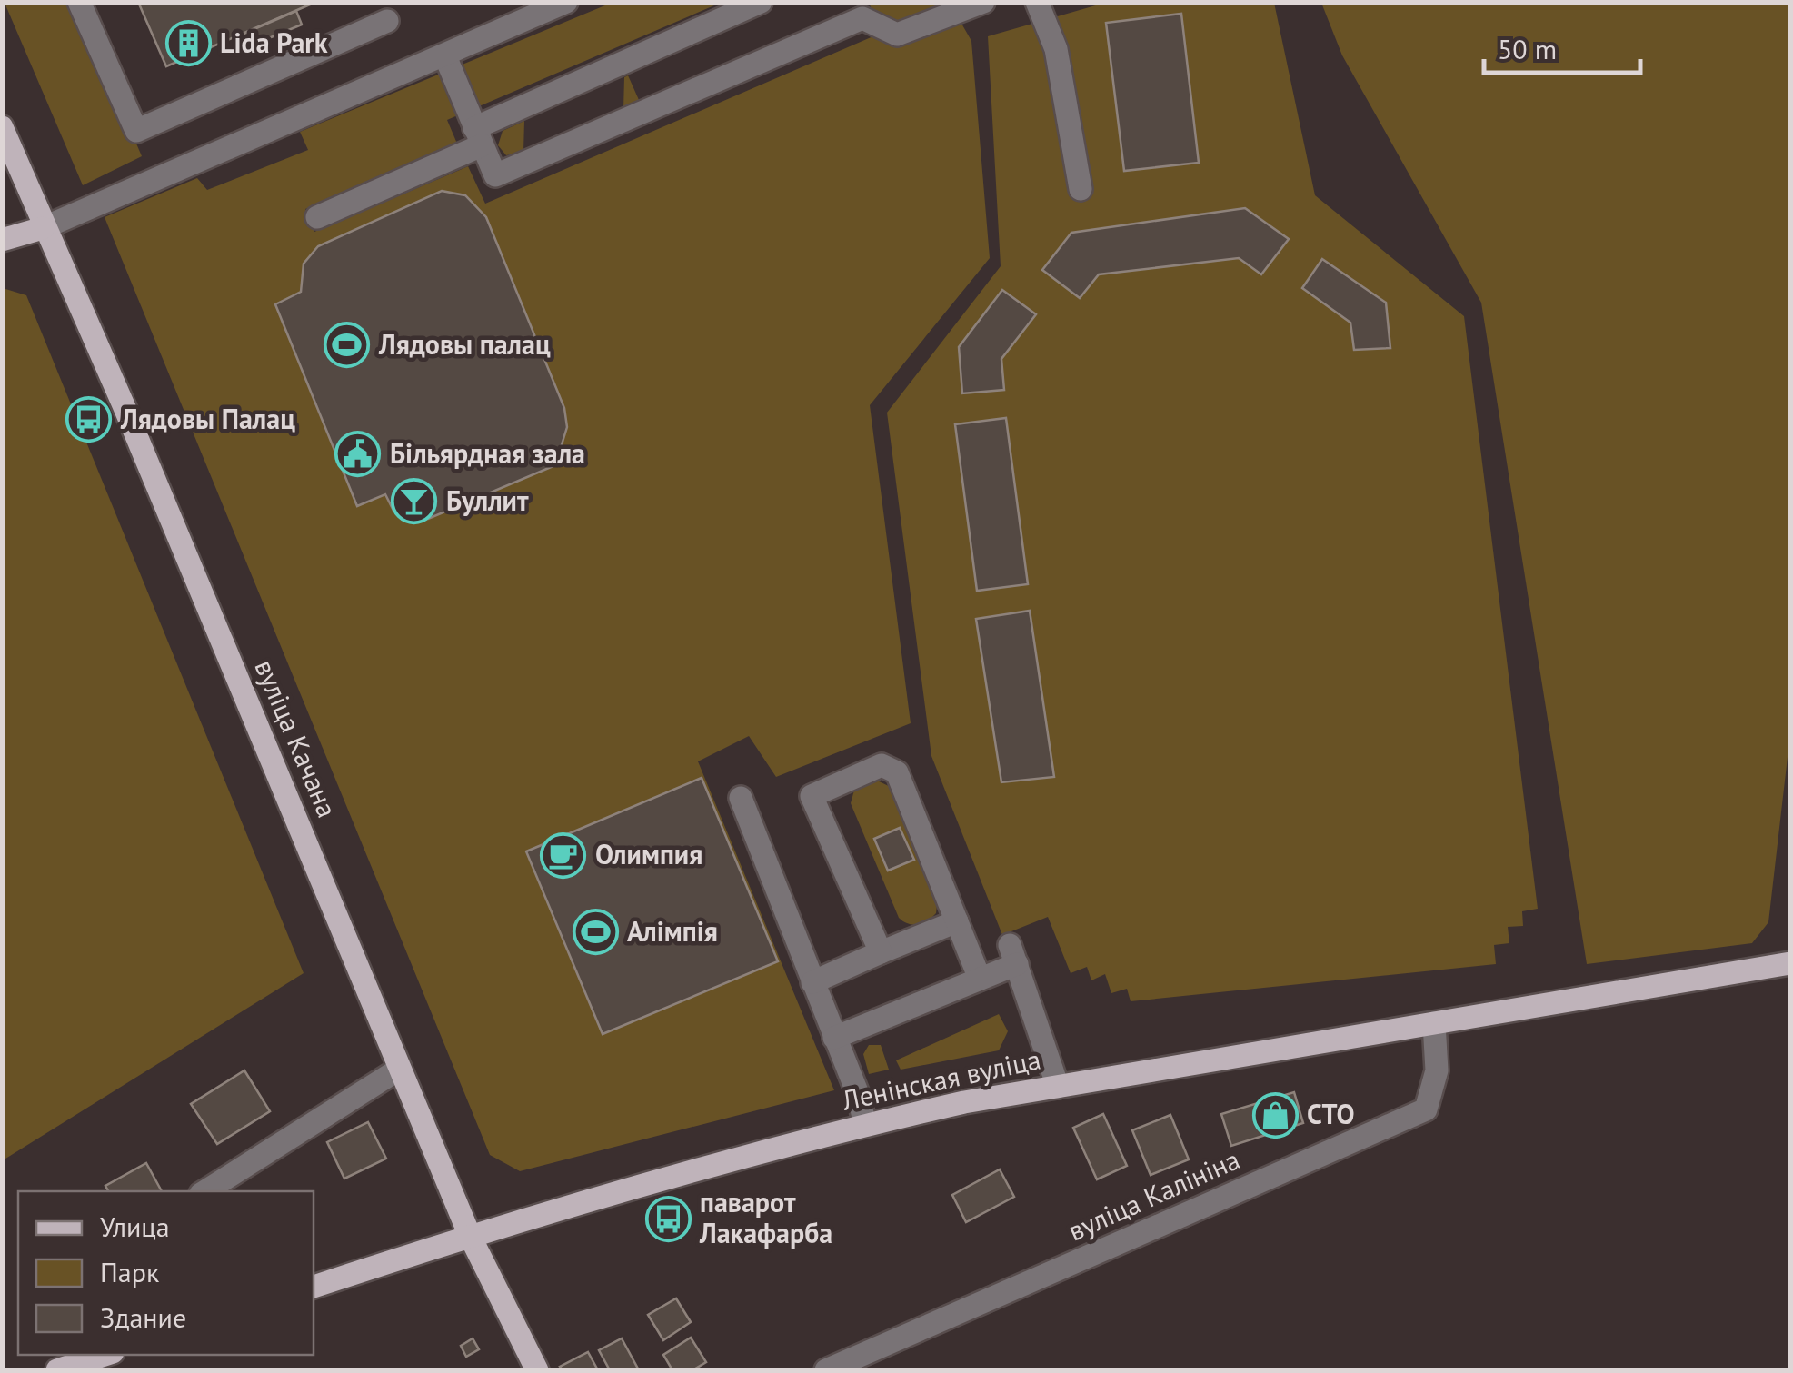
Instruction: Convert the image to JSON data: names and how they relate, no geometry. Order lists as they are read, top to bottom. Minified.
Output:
{"streets":{"main road":["вуліца Качана","Ленінская вуліца"],"street":["вуліца Калініна"]},"crossings":[["вуліца Качана","Ленінская вуліца"],["Ленінская вуліца","вуліца Калініна"]],"places":{"building":["Lida Park"],"sports":["Лядовы палац","Алімпія"],"bus stop":["Лядовы Палац","паварот Лакафарба"],"public building":["Більярдная зала"],"bar":["Буллит"],"cafe":["Олимпия"],"shop":["СТО"]},"legend":["Улица","Парк","Здание"],"scale_bar":"50 m"}
